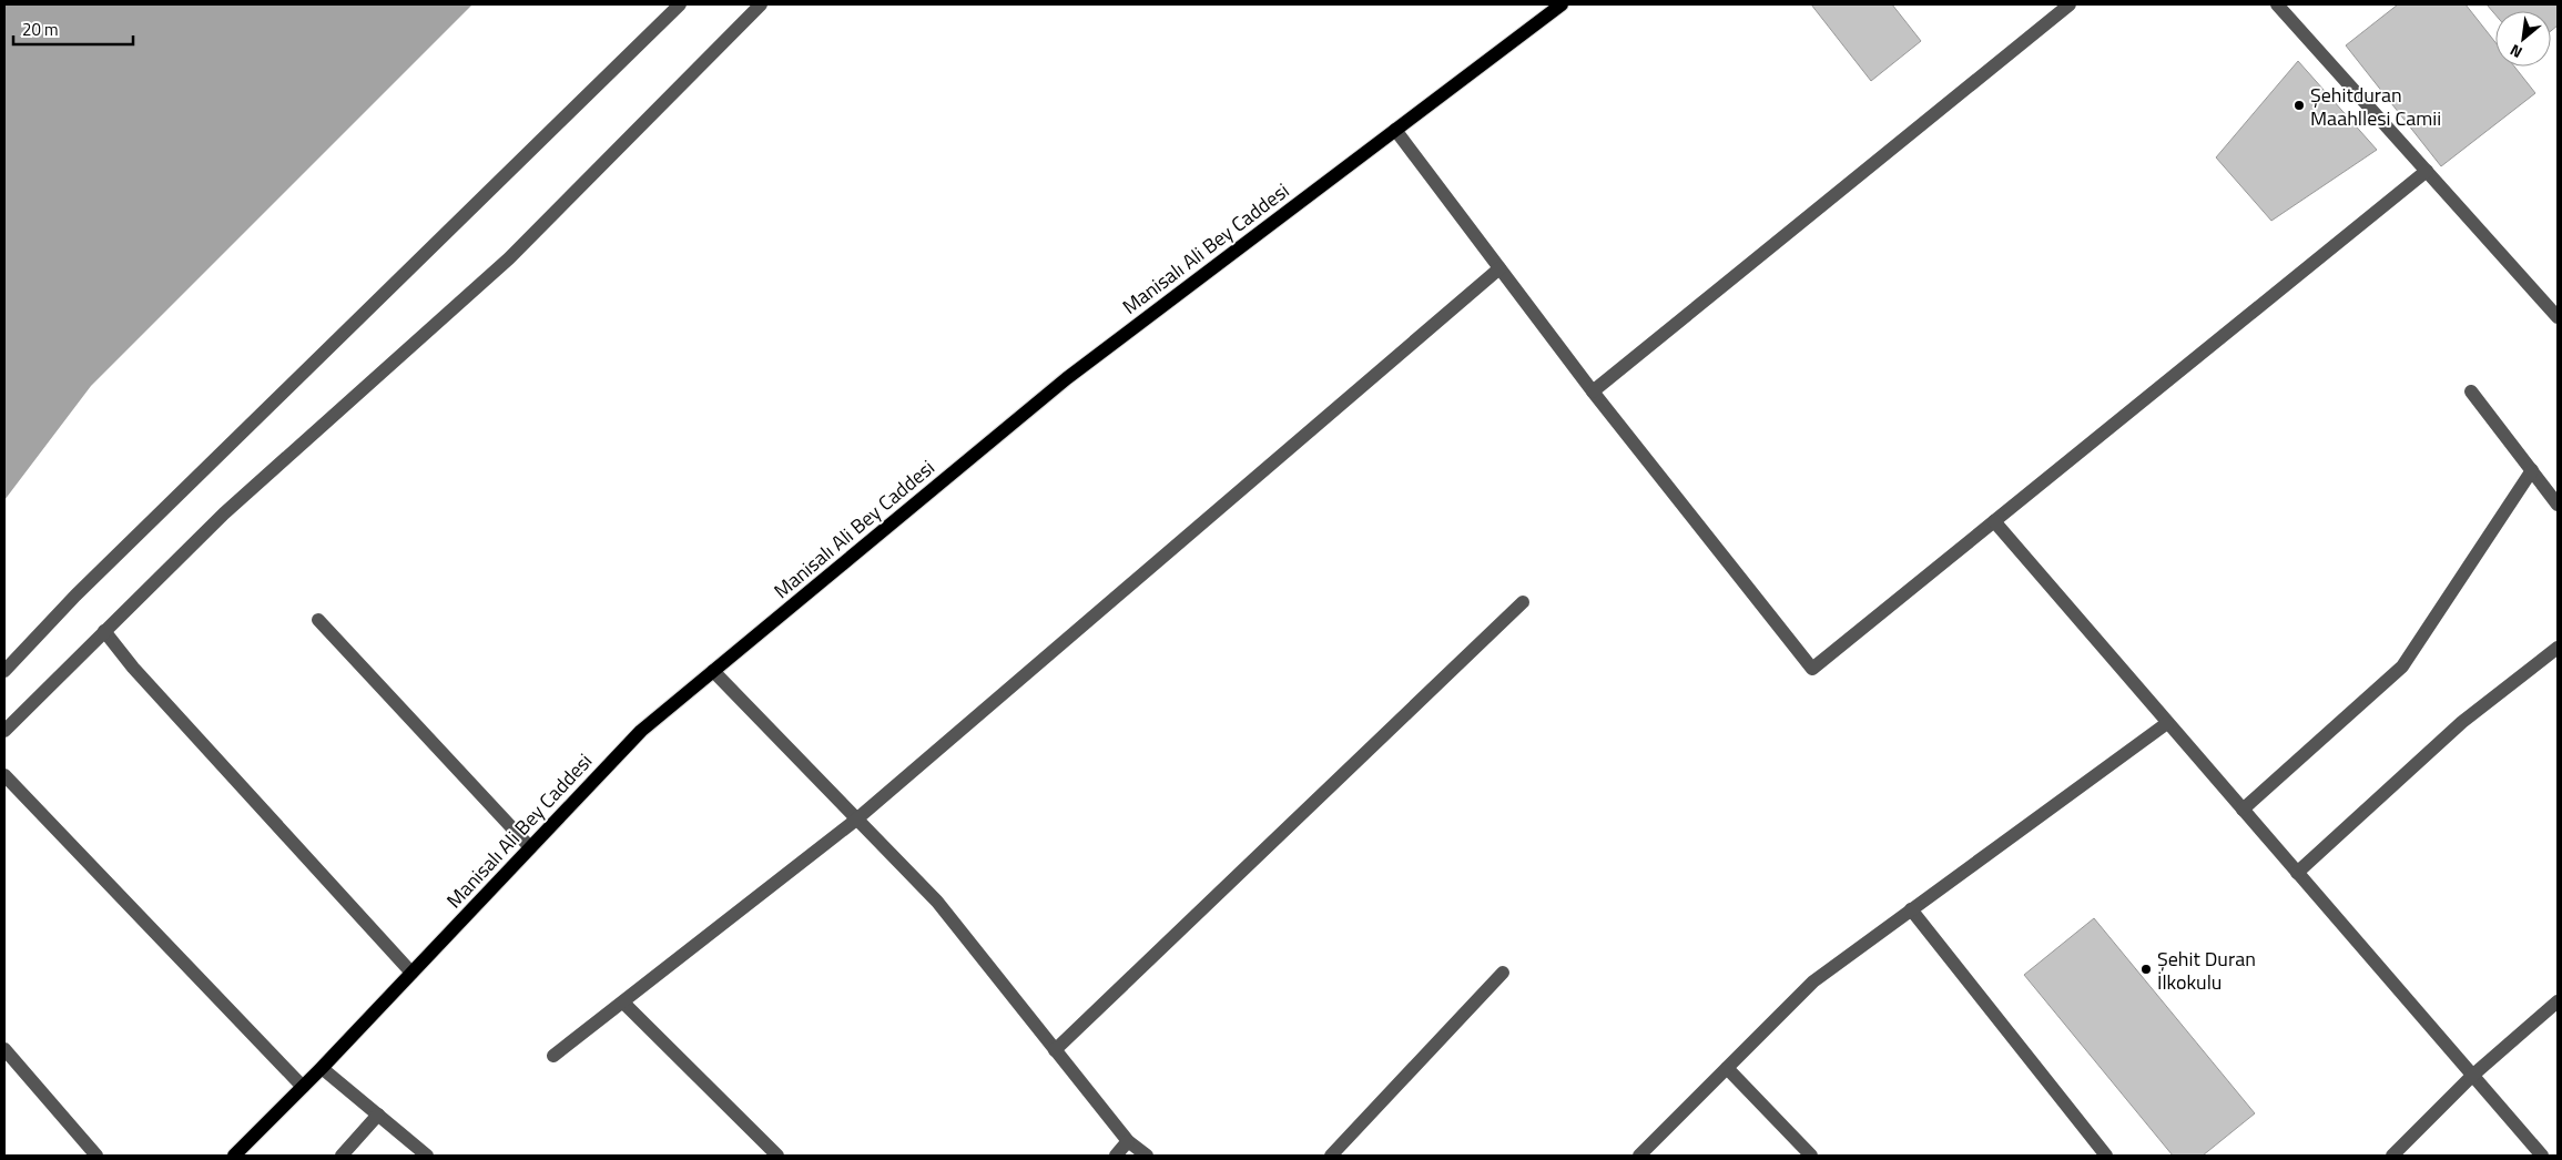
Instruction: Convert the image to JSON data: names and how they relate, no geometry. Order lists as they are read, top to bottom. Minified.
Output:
{"streets":{"main road":["Manisalı Ali Bey Caddesi"]},"places":["Şehitduran Maahllesi Camii","Şehit Duran İlkokulu"],"scale_bar":"20 m","north":"bottom left"}
